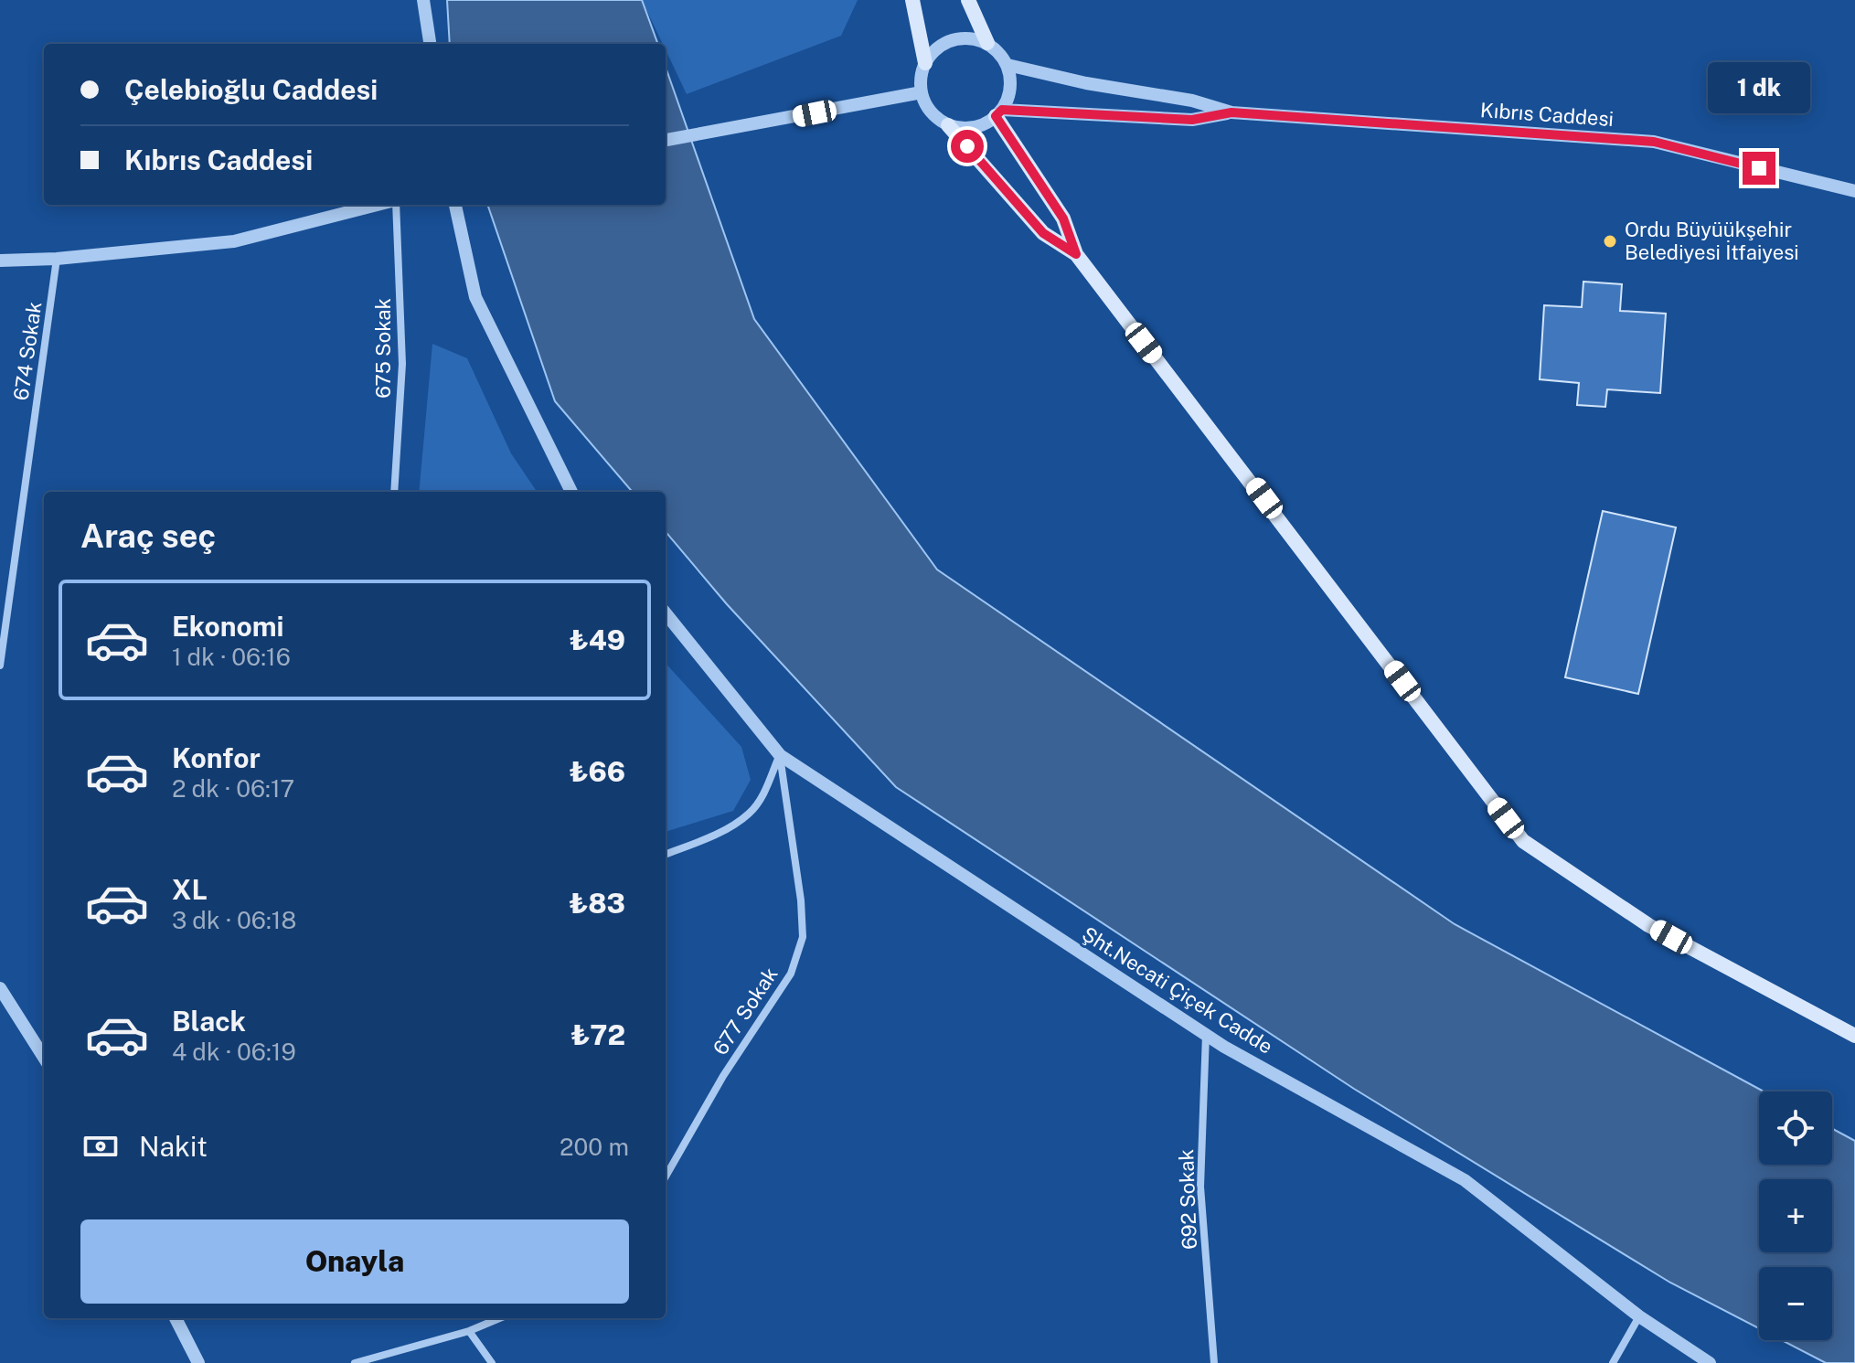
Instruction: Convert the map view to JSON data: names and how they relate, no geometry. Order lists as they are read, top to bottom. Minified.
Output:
{"streets":{"street":["Kıbrıs Caddesi","675 Sokak","674 Sokak","Şht.Necati Çiçek Cadde","677 Sokak","692 Sokak"]},"crossings":[["Şht.Necati Çiçek Cadde","677 Sokak"],["Şht.Necati Çiçek Cadde","692 Sokak"]],"places":["Ordu Büyüükşehir Belediyesi İtfaiyesi"],"page":{"banner":["Çelebioğlu Caddesi","Kıbrıs Caddesi"],"bubble":"1 dk","heading":"Araç seç","list":[{"name":"Ekonomi","note":"1 dk · 06:16","value":"₺49"},{"name":"Konfor","note":"2 dk · 06:17","value":"₺66"},{"name":"XL","note":"3 dk · 06:18","value":"₺83"},{"name":"Black","note":"4 dk · 06:19","value":"₺72"}],"map_buttons":["+","−"],"pay":["Nakit","200 m"],"buttons":"Onayla"}}
